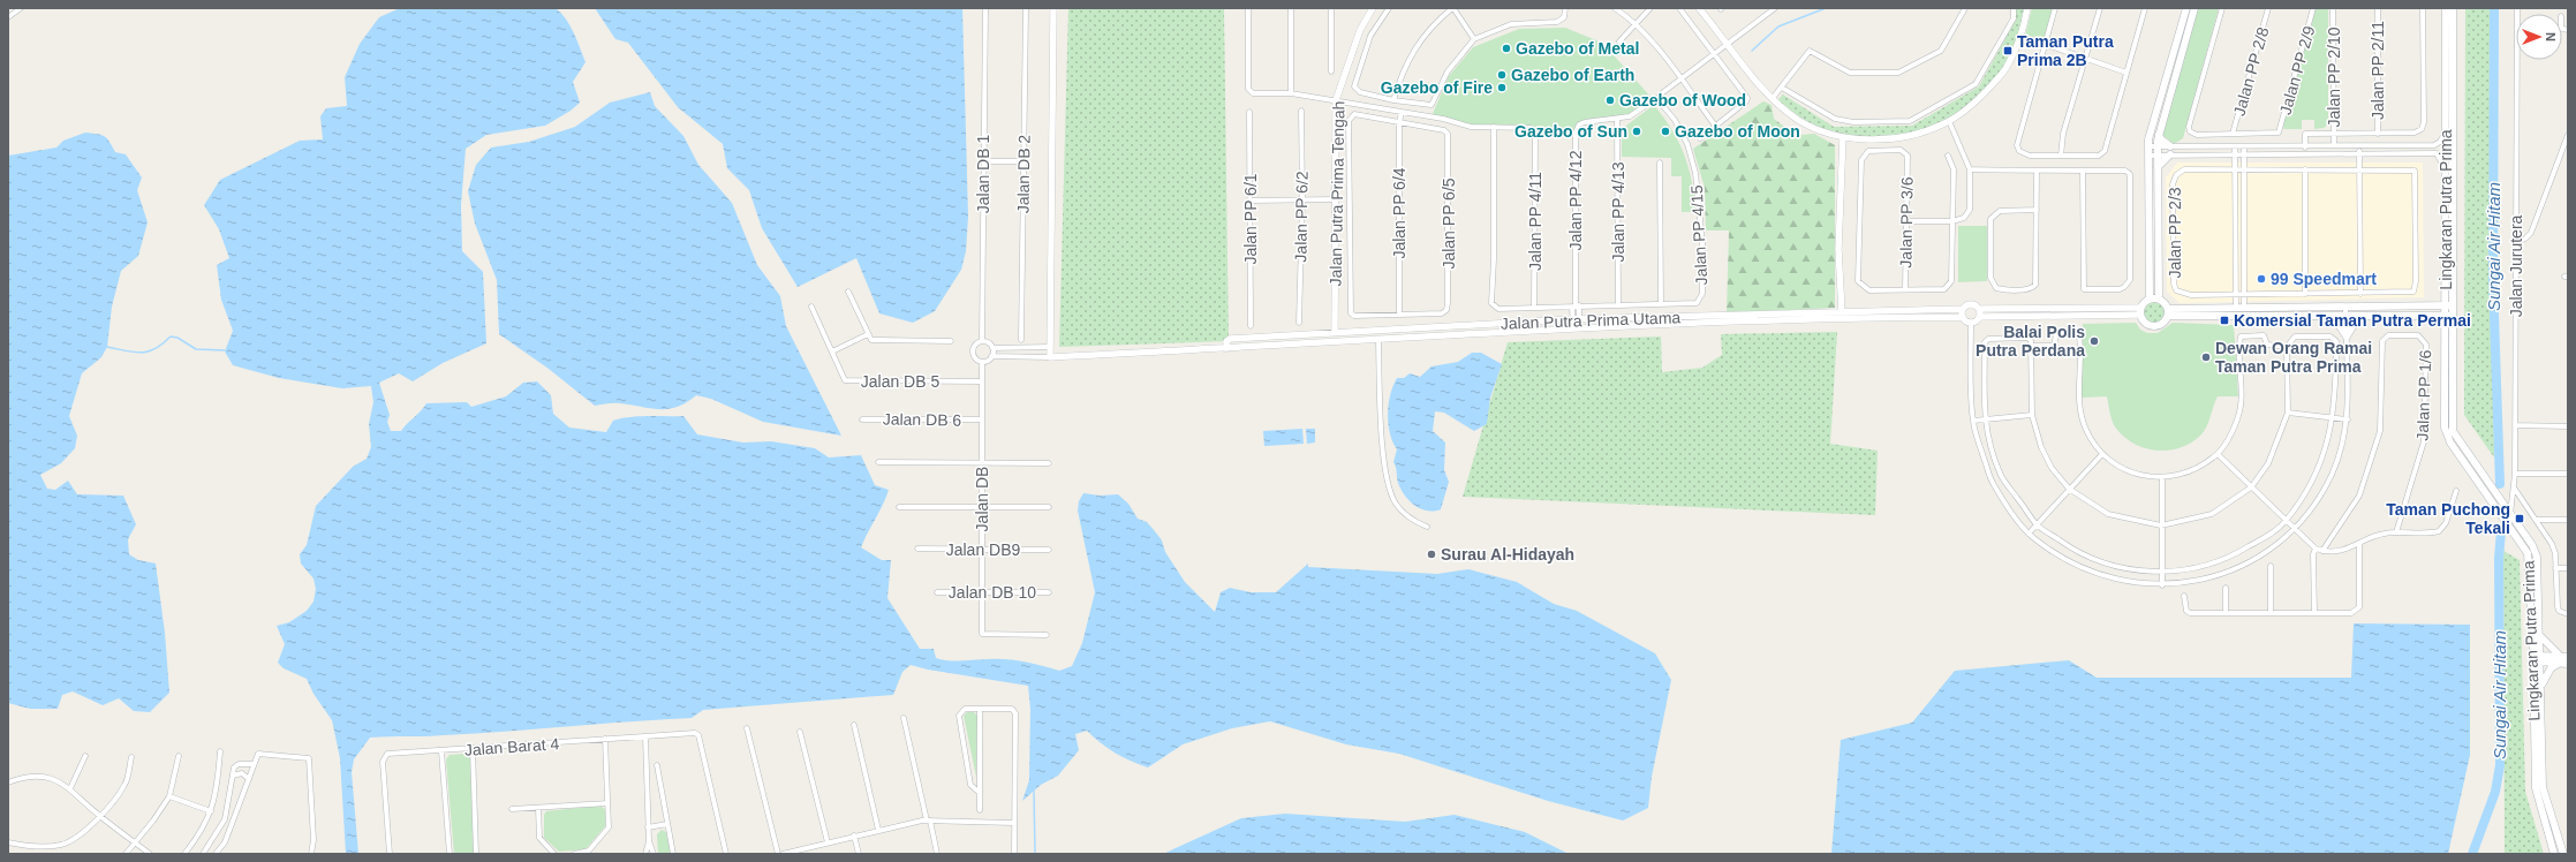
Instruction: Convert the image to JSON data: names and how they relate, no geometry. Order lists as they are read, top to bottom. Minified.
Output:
{"streets":{"main road":["Lingkaran Putra Prima"],"street":["Jalan PP 2/9","Jalan PP 2/11","Jalan PP 2/8","Jalan PP 2/10","Jalan DB 1","Jalan DB 2","Jalan Putra Prima Tengah","Jalan PP 4/12","Jalan PP 4/13","Jalan PP 6/4","Jalan PP 6/2","Jalan PP 6/1","Jalan PP 4/11","Jalan PP 3/6","Jalan PP 6/5","Jalan PP 2/3","Jalan PP 4/15","Jalan Jurutera","Jalan Putra Prima Utama","Jalan DB 5","Jalan PP 1/6","Jalan DB 6","Jalan DB","Jalan DB9","Jalan DB 10","Jalan Barat 4"]},"crossings":[["Jalan PP 2/9","Jalan PP 2/8"],["Jalan DB 1","Jalan DB"],["Jalan Putra Prima Tengah","Jalan Putra Prima Utama"],["Jalan PP 4/12","Jalan PP 4/13"],["Jalan PP 4/12","Jalan PP 4/15"],["Jalan PP 4/12","Jalan Putra Prima Utama"],["Lingkaran Putra Prima","Jalan Jurutera"],["Jalan PP 4/13","Jalan PP 4/15"],["Jalan PP 6/4","Jalan PP 6/5"],["Jalan PP 4/11","Jalan PP 4/15"],["Jalan DB 5","Jalan DB"],["Jalan DB 6","Jalan DB"],["Jalan DB","Jalan DB9"],["Jalan DB","Jalan DB 10"]],"water":["Sungai Air Hitam"],"places":{"other":["Gazebo of Metal","Gazebo of Earth","Gazebo of Fire","Gazebo of Wood","Gazebo of Sun","Gazebo of Moon","99 Speedmart","Balai Polis Putra Perdana","Dewan Orang Ramai Taman Putra Prima","Surau Al-Hidayah"],"transit":["Taman Putra Prima 2B","Komersial Taman Putra Permai","Taman Puchong Tekali"]},"north":"right"}
